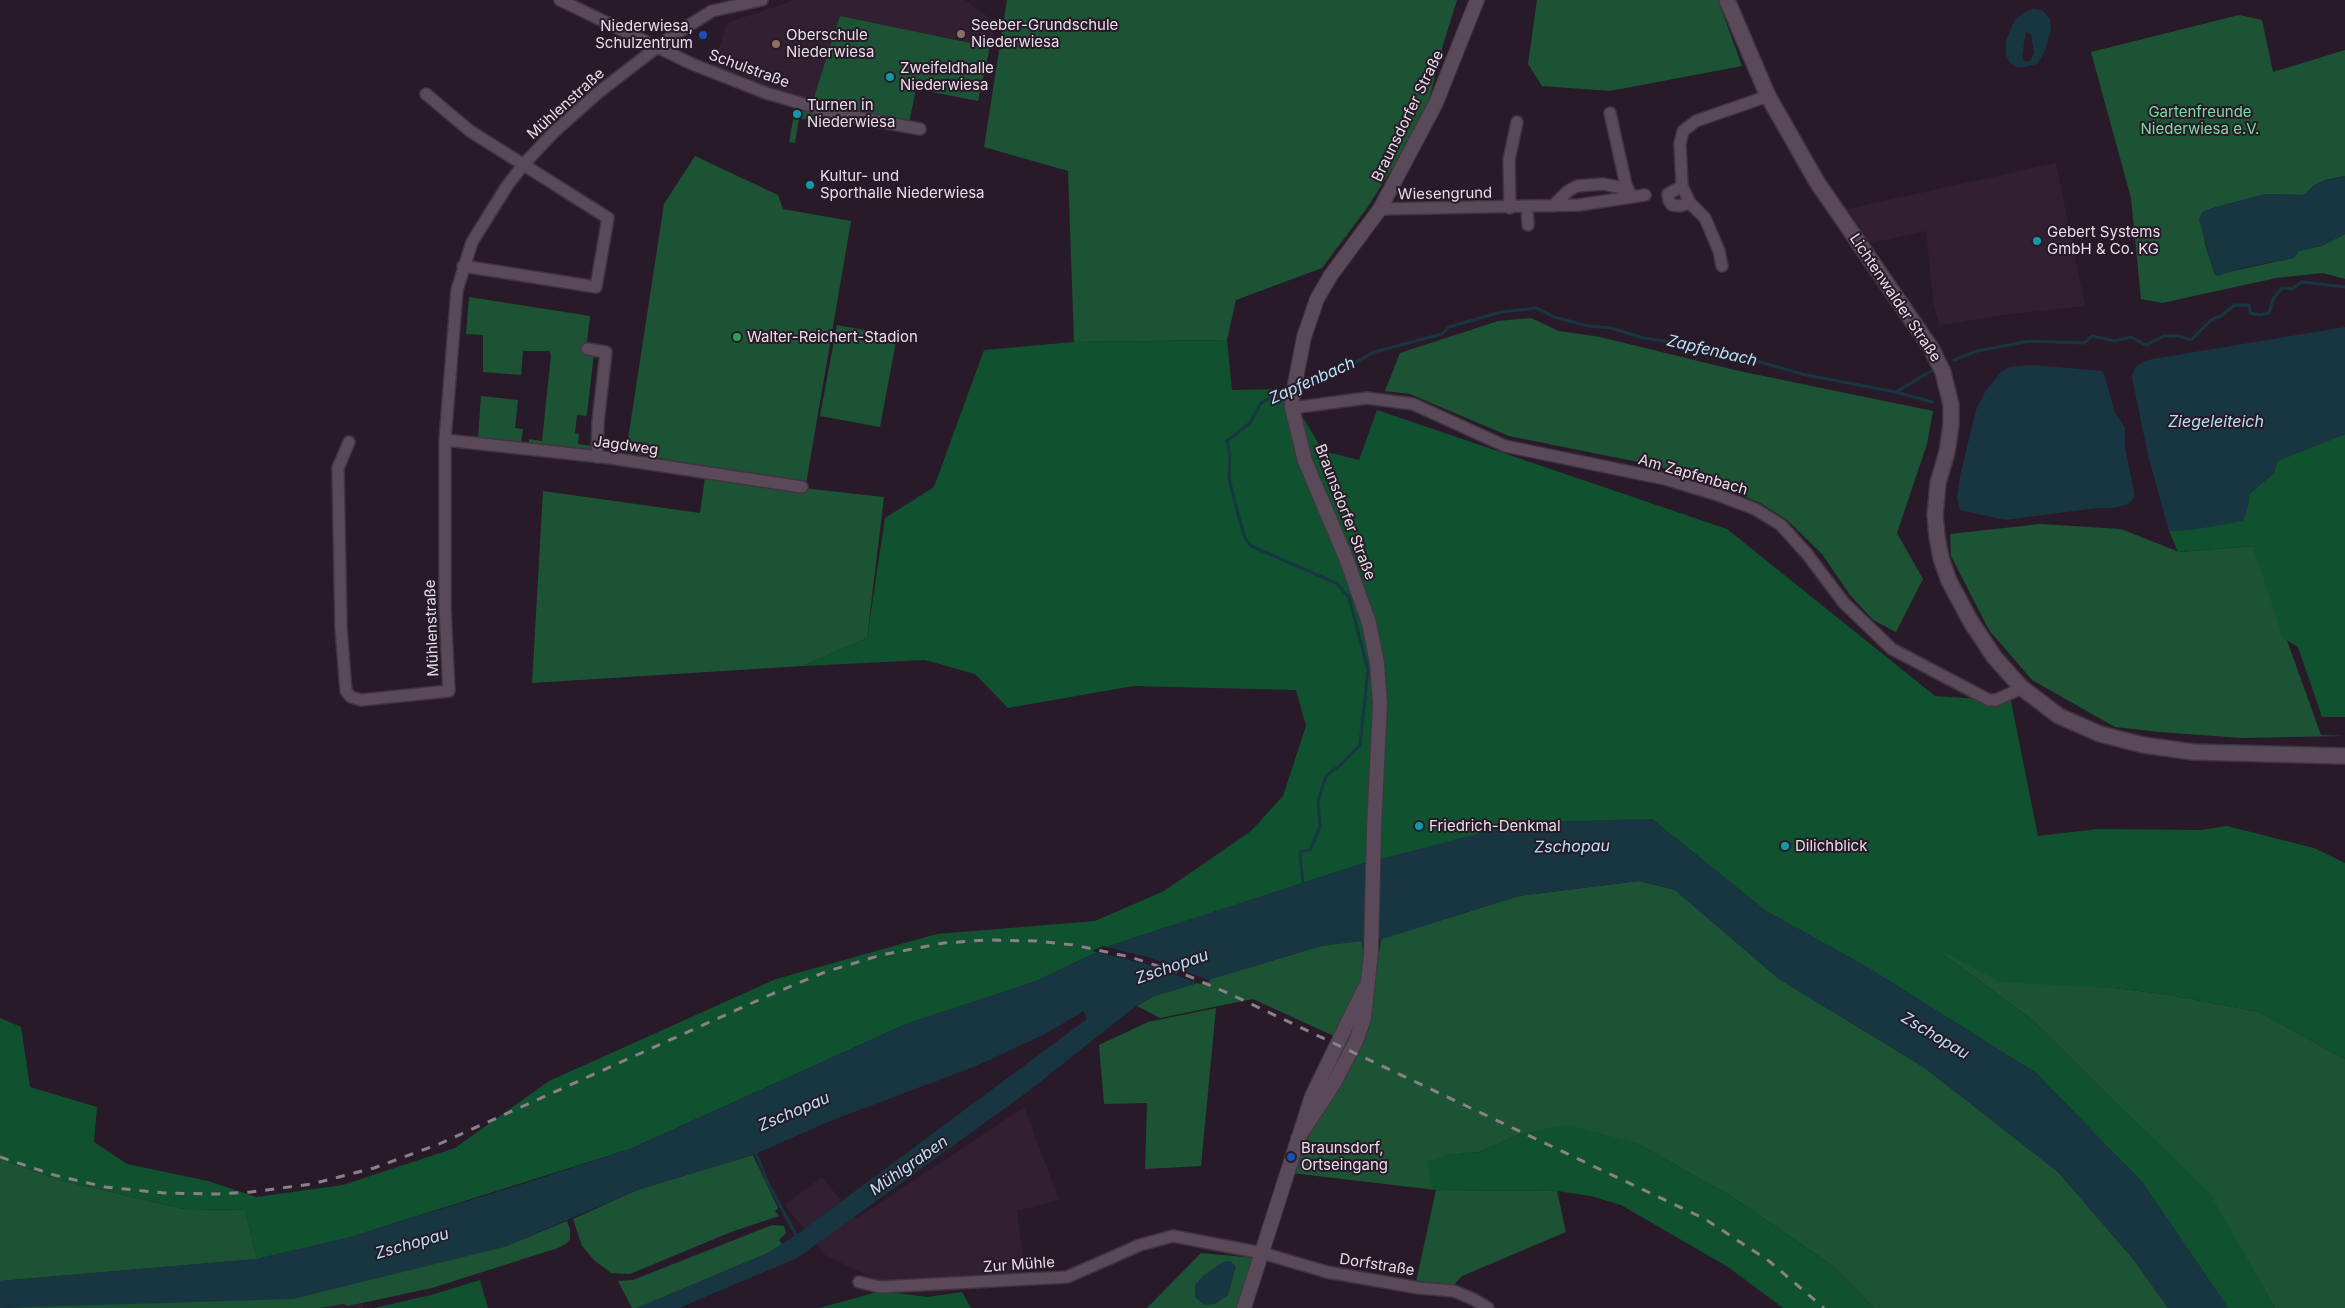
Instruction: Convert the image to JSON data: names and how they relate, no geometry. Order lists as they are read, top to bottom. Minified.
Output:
{"streets":{"main road":["Lichtenwalder Straße"],"street":["Schulstraße","Mühlenstraße","Braunsdorfer Straße","Wiesengrund","Jagdweg","Am Zapfenbach","Zur Mühle","Dorfstraße"]},"crossings":[["Schulstraße","Mühlenstraße"],["Mühlenstraße","Jagdweg"],["Braunsdorfer Straße","Wiesengrund"],["Braunsdorfer Straße","Am Zapfenbach"],["Braunsdorfer Straße","Zur Mühle"],["Braunsdorfer Straße","Dorfstraße"],["Lichtenwalder Straße","Am Zapfenbach"],["Zur Mühle","Dorfstraße"]],"water":["Zapfenbach","Ziegeleiteich","Zschopau","Mühlgraben"],"parks":["Gartenfreunde Niederwiesa e.V."],"places":["Seeber-Grundschule Niederwiesa","Niederwiesa, Schulzentrum","Oberschule Niederwiesa","Zweifeldhalle Niederwiesa","Turnen in Niederwiesa","Kultur- und Sporthalle Niederwiesa","Gebert Systems GmbH & Co. KG","Walter-Reichert-Stadion","Friedrich-Denkmal","Dilichblick","Braunsdorf, Ortseingang"]}
